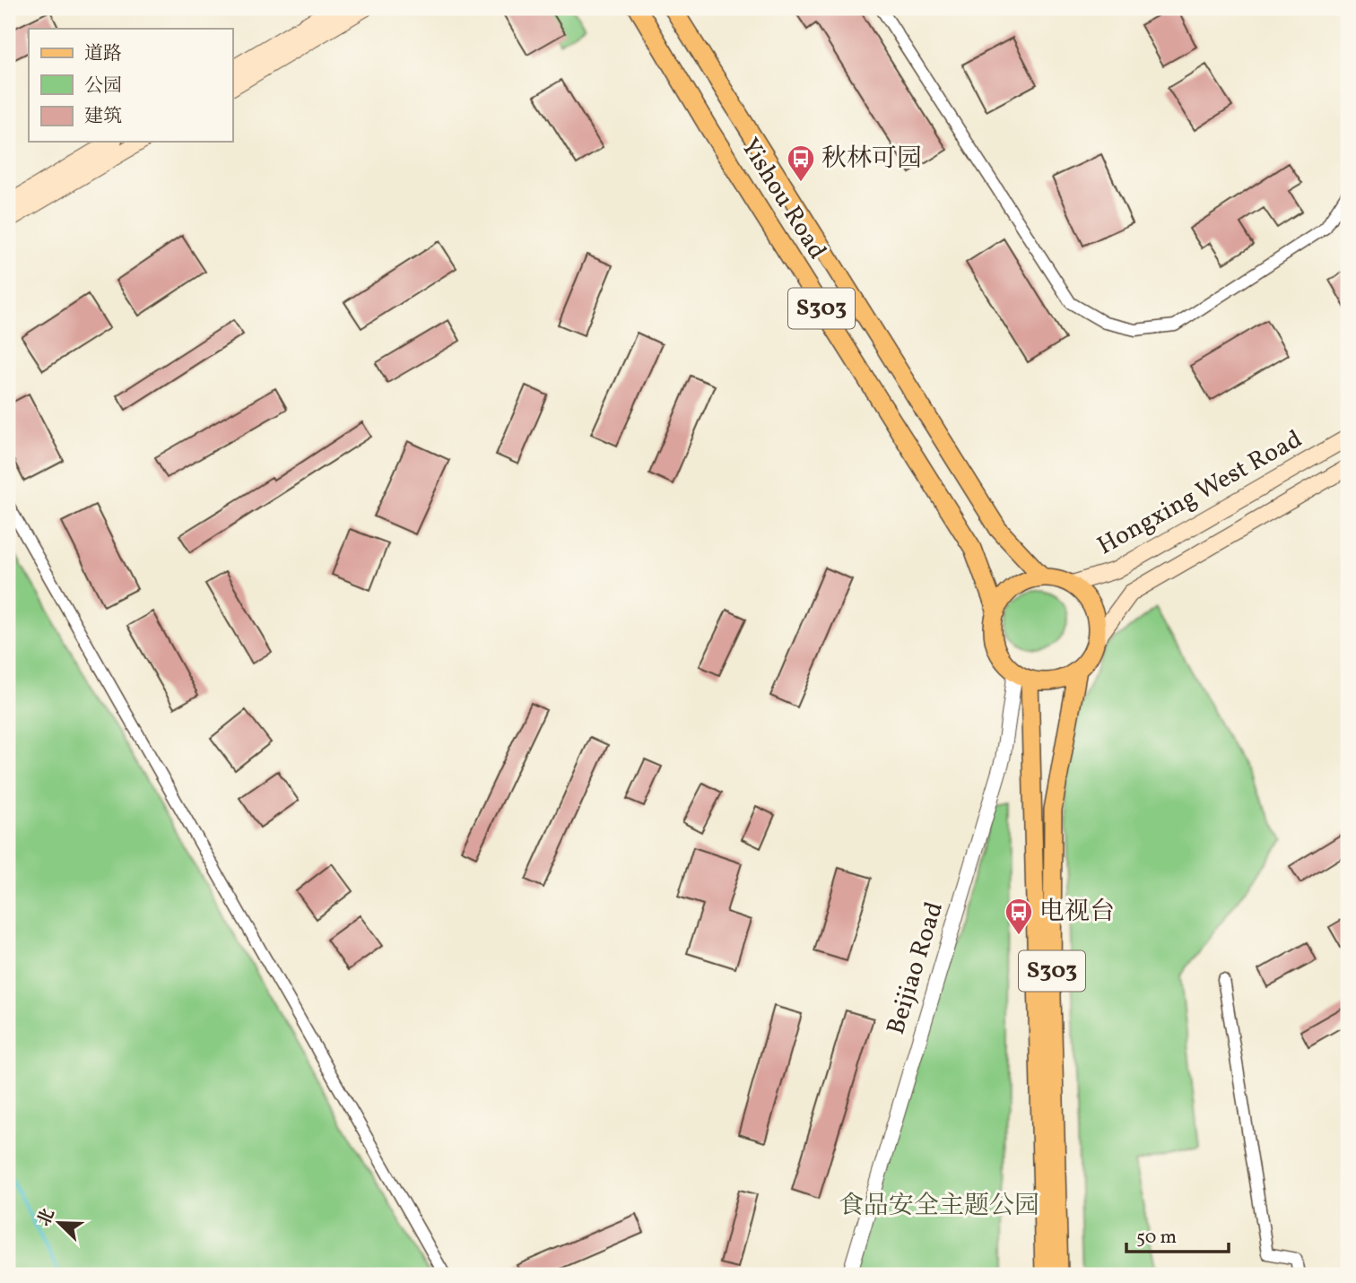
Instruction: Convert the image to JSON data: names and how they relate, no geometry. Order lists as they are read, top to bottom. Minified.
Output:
{"streets":{"main road":["Yishou Road","S303","Hongxing West Road"],"street":["Beijiao Road"]},"crossings":[["Yishou Road","S303"],["Yishou Road","Hongxing West Road"],["Yishou Road","Beijiao Road"],["S303","Hongxing West Road"],["S303","Beijiao Road"],["Hongxing West Road","Beijiao Road"]],"parks":["食品安全主题公园"],"places":{"bus stop":["秋林可园","电视台"]},"legend":["道路","公园","建筑"],"scale_bar":"50 m","north":"top left"}
